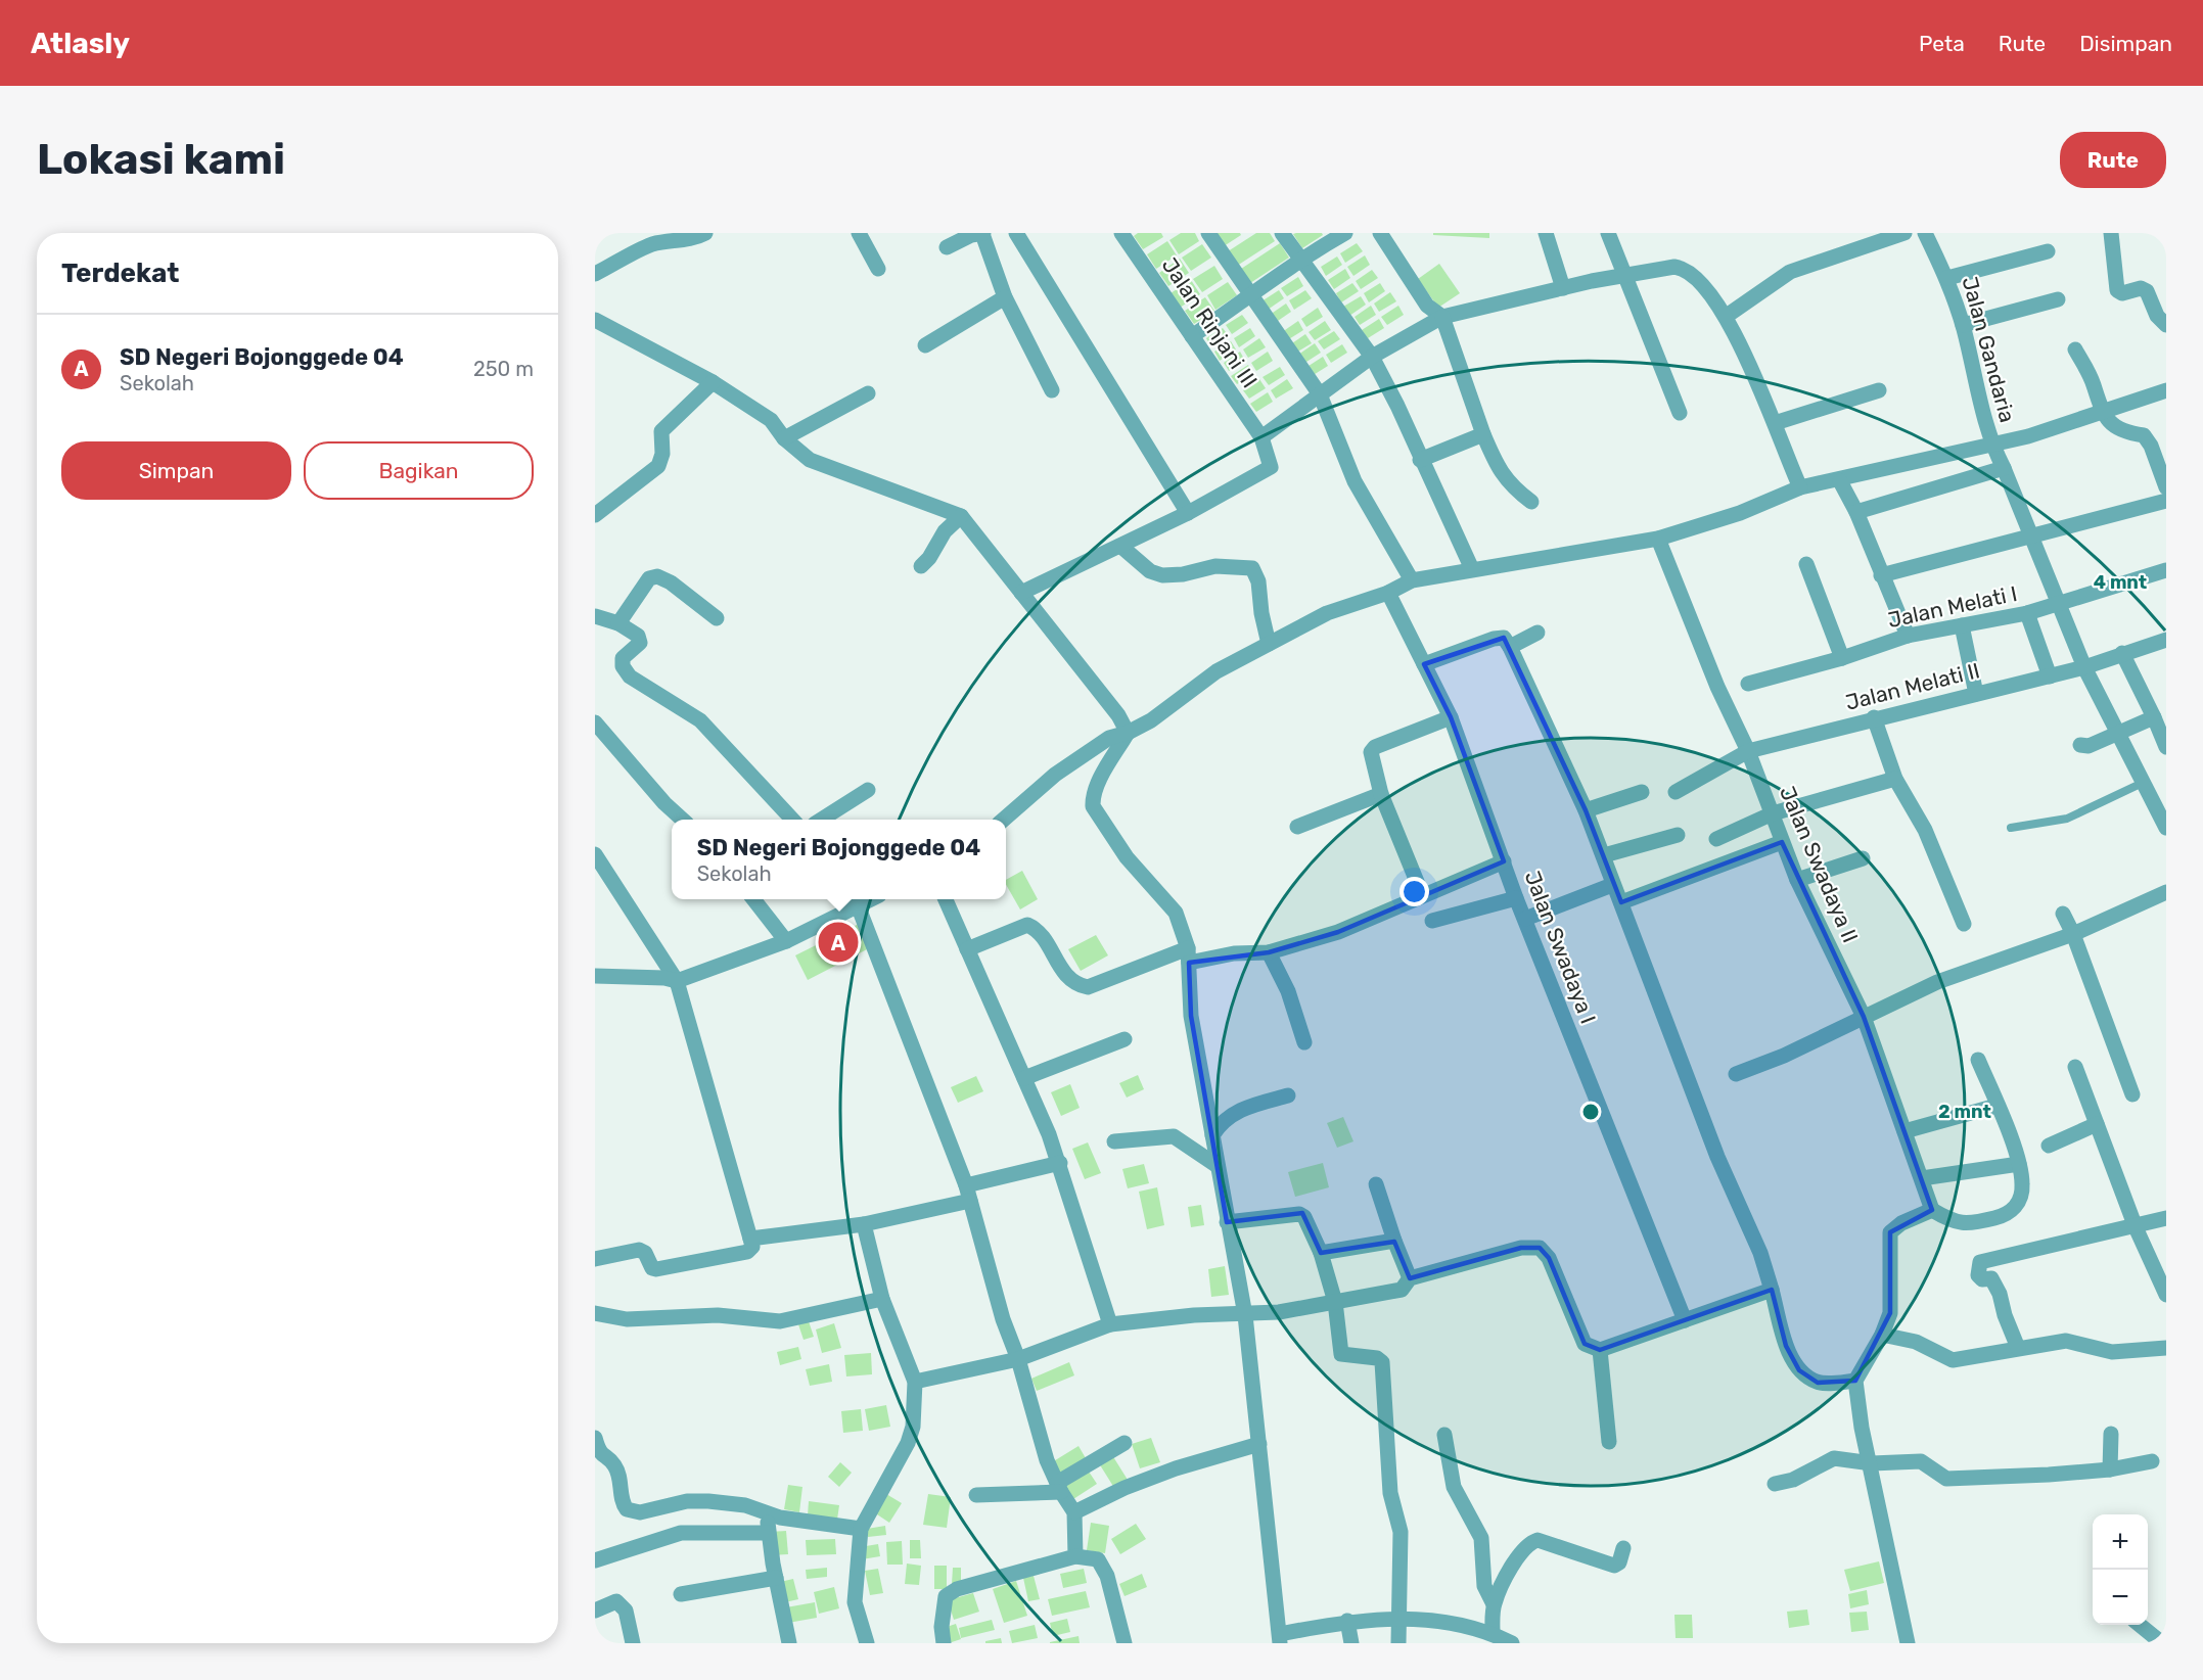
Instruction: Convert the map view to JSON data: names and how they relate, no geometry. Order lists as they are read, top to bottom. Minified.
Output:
{"streets":{"street":["Jalan Rinjani III","Jalan Gandaria","Jalan Melati I","Jalan Melati II","Jalan Swadaya II","Jalan Swadaya I"]},"crossings":[["Jalan Gandaria","Jalan Melati I"],["Jalan Gandaria","Jalan Melati II"],["Jalan Melati II","Jalan Swadaya II"]],"page":{"header":"Atlasly","nav":["Peta","Rute","Disimpan"],"buttons":["Rute",["Simpan","Bagikan"]],"title":"Lokasi kami","heading":"Terdekat","list":[{"mark":"A","name":"SD Negeri Bojonggede 04","note":"Sekolah","value":"250 m"}],"popup":["SD Negeri Bojonggede 04","Sekolah"],"pins":"A","map_buttons":["+","−"]},"rings":["4 mnt","2 mnt"]}
